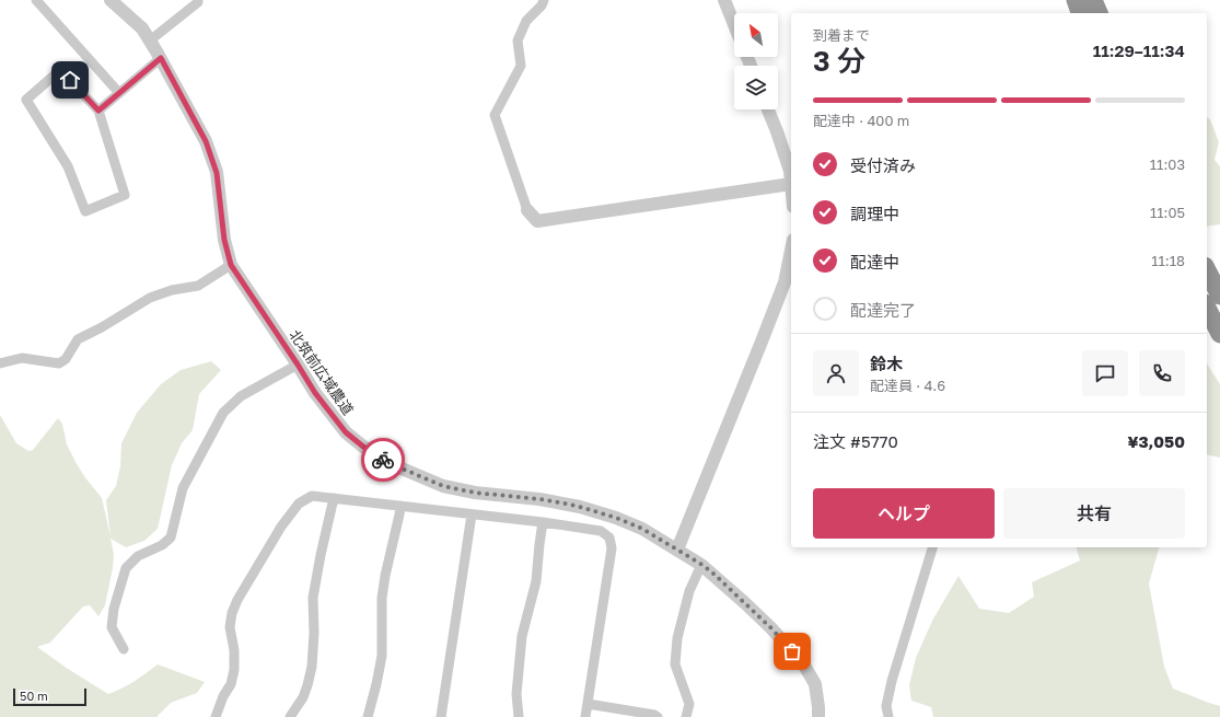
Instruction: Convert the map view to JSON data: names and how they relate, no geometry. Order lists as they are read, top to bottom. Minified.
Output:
{"streets":{"street":["北筑前広域農道"]},"scale_bar":"50 m","north":"top left","page":{"heading":["3 分","到着まで","11:29–11:34"],"panel":["鈴木","配達員 · 4.6","注文 #5770","¥3,050"],"bar":"配達中 · 400 m","list":[["受付済み","11:03"],["調理中","11:05"],["配達中","11:18"],"配達完了"],"buttons":["ヘルプ","共有"],"scale":"50 m"}}
